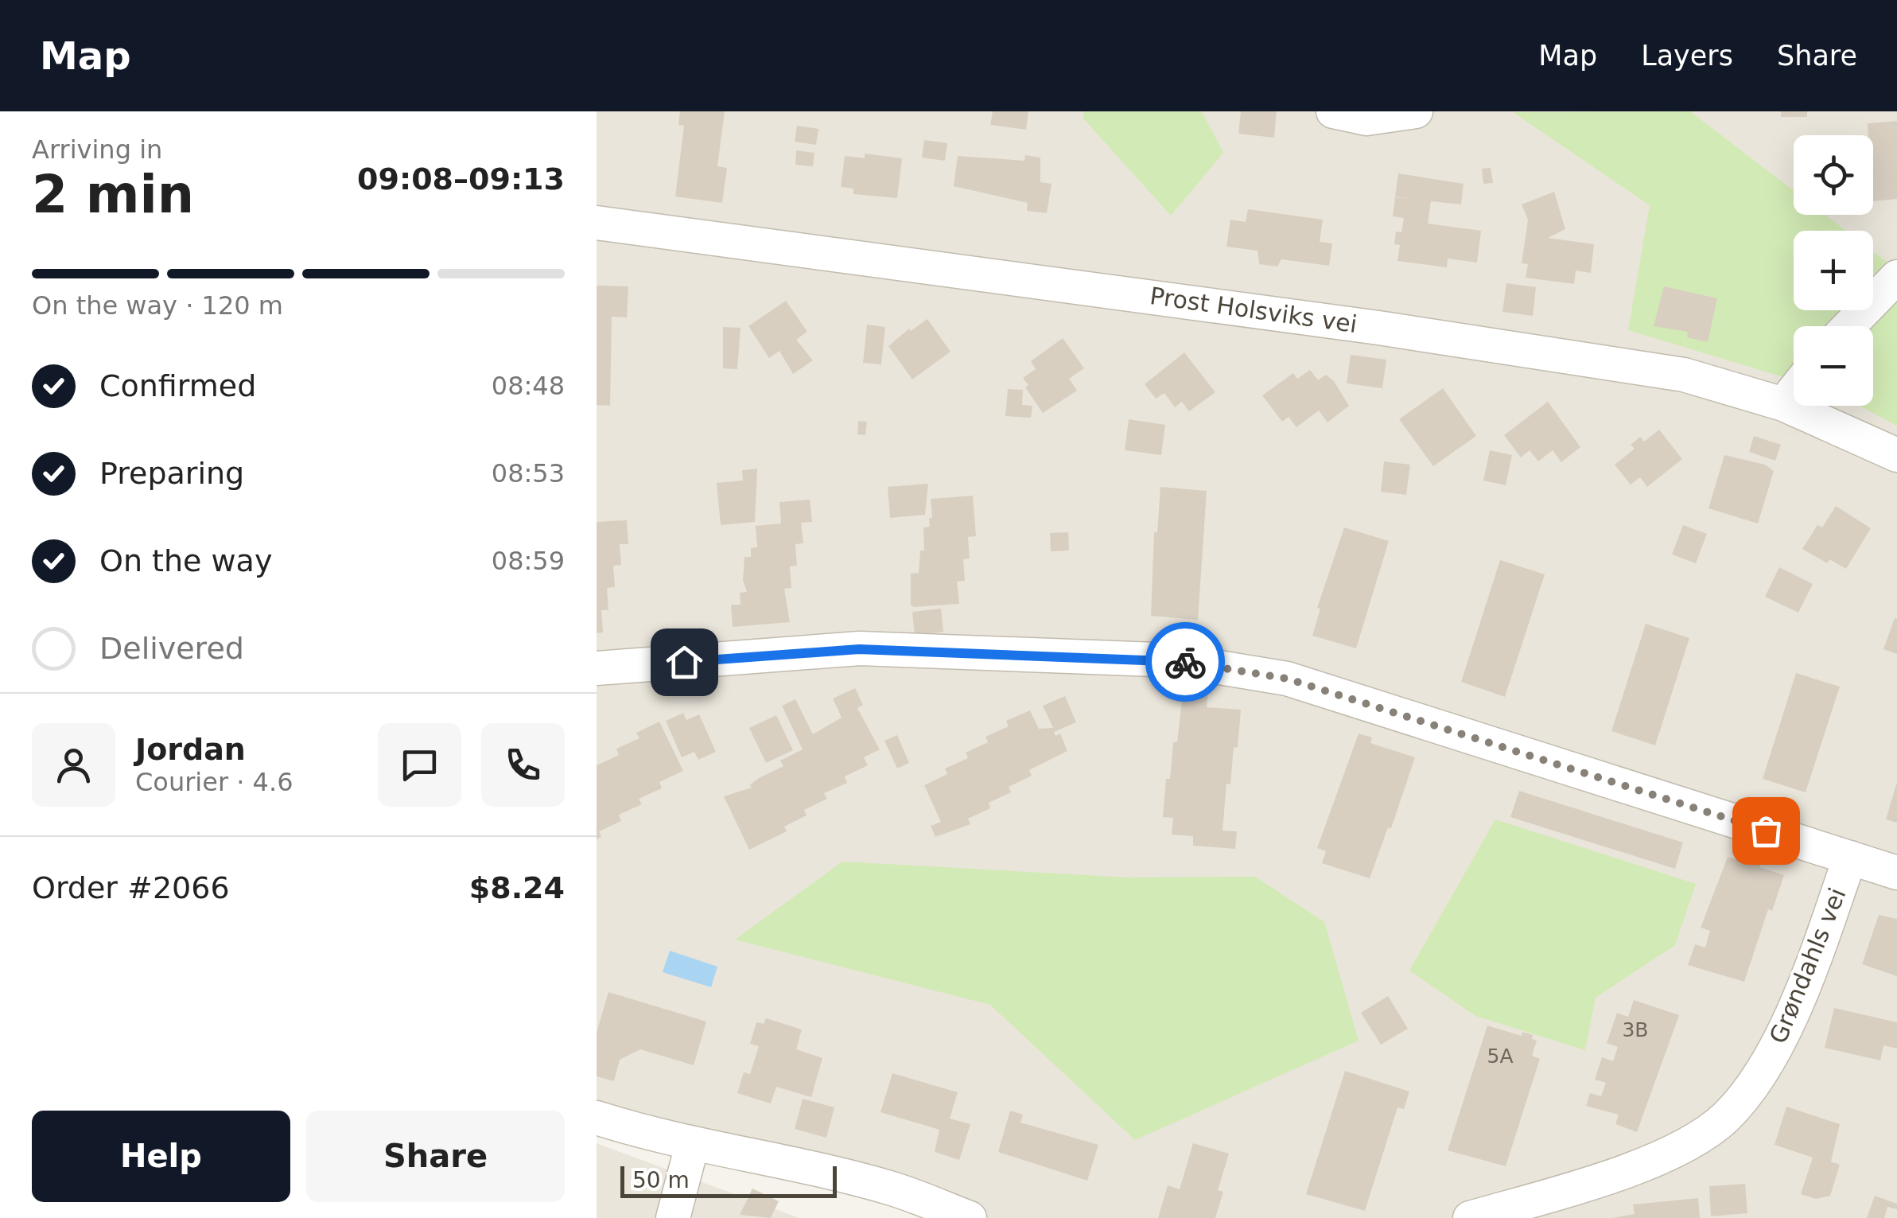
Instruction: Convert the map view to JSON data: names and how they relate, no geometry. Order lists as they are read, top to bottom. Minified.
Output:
{"streets":{"street":["Prost Holsviks vei","Grøndahls vei"]},"house_numbers":["3B","5A"],"scale_bar":"50 m","page":{"header":"Map","nav":["Map","Layers","Share"],"heading":["2 min","Arriving in","09:08–09:13"],"panel":["Jordan","Courier · 4.6","Order #2066","$8.24"],"map_buttons":["+","−"],"bar":"On the way · 120 m","list":[["Confirmed","08:48"],["Preparing","08:53"],["On the way","08:59"],"Delivered"],"buttons":["Help","Share"],"scale":"50 m"}}
